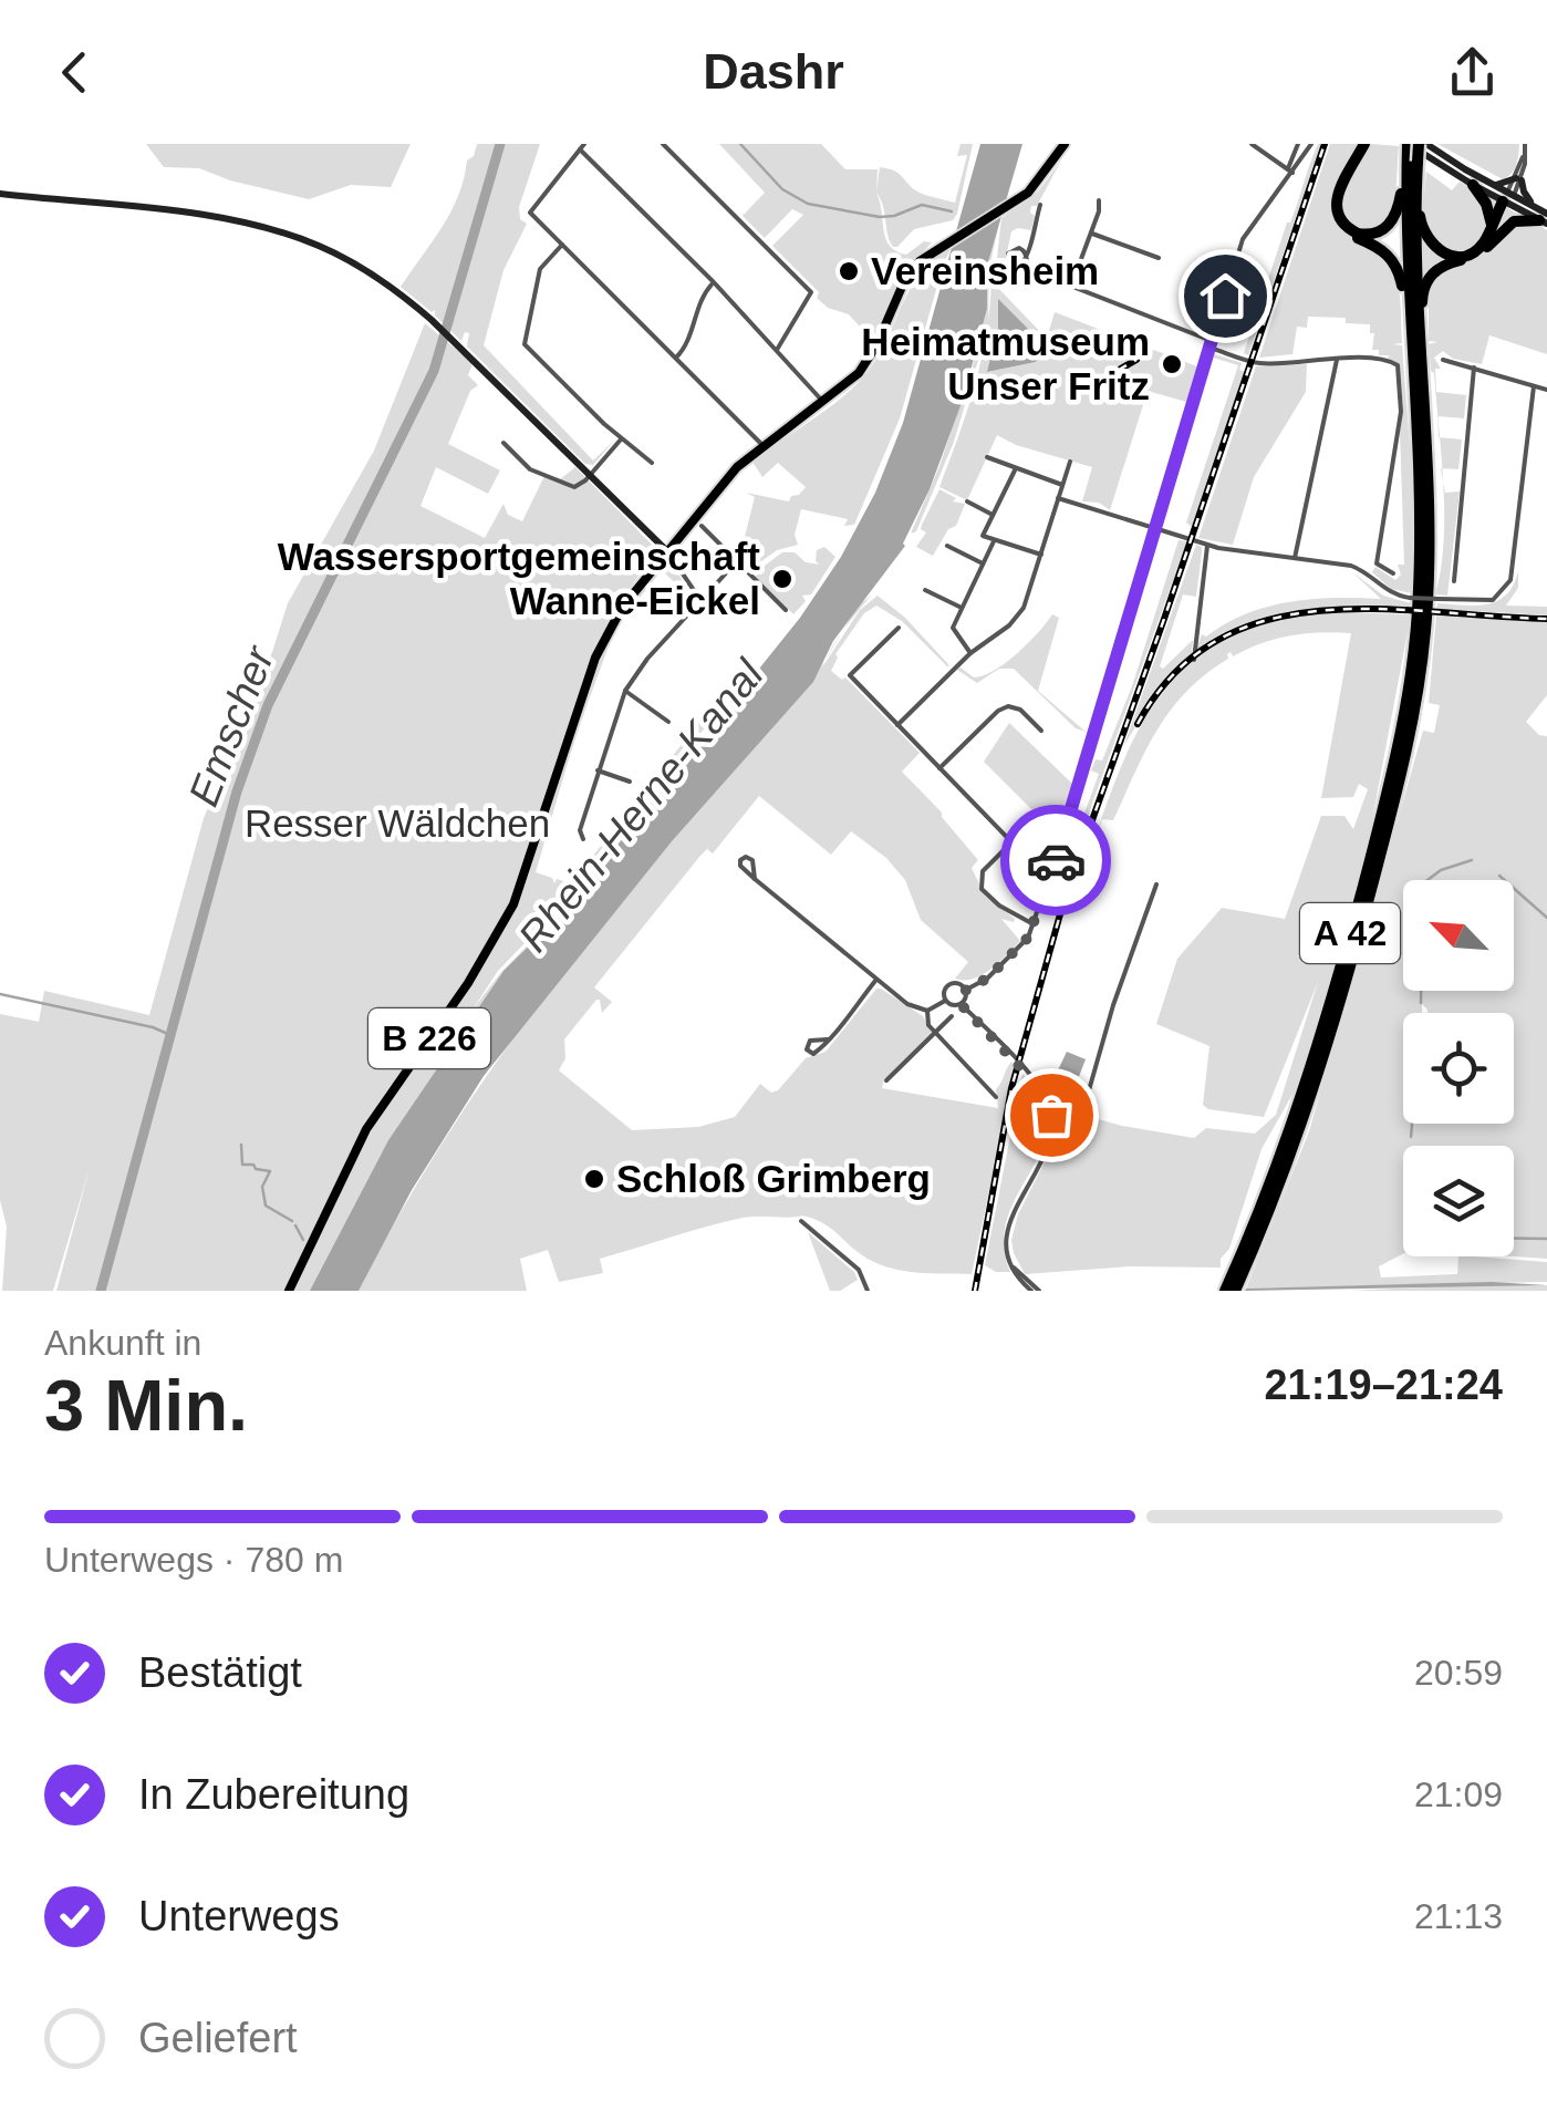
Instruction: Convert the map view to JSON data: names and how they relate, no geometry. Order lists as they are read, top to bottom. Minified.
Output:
{"streets":{"highway":["A 42"],"main road":["B 226"]},"water":["Emscher","Rhein-Herne-Kanal"],"parks":["Resser Wäldchen"],"places":["Vereinsheim","Heimatmuseum Unser Fritz","Wassersportgemeinschaft Wanne-Eickel","Schloß Grimberg"],"north":"top left","page":{"header":"Dashr","heading":["3 Min.","Ankunft in","21:19–21:24"],"bar":"Unterwegs · 780 m","list":[["Bestätigt","20:59"],["In Zubereitung","21:09"],["Unterwegs","21:13"],"Geliefert"]}}
